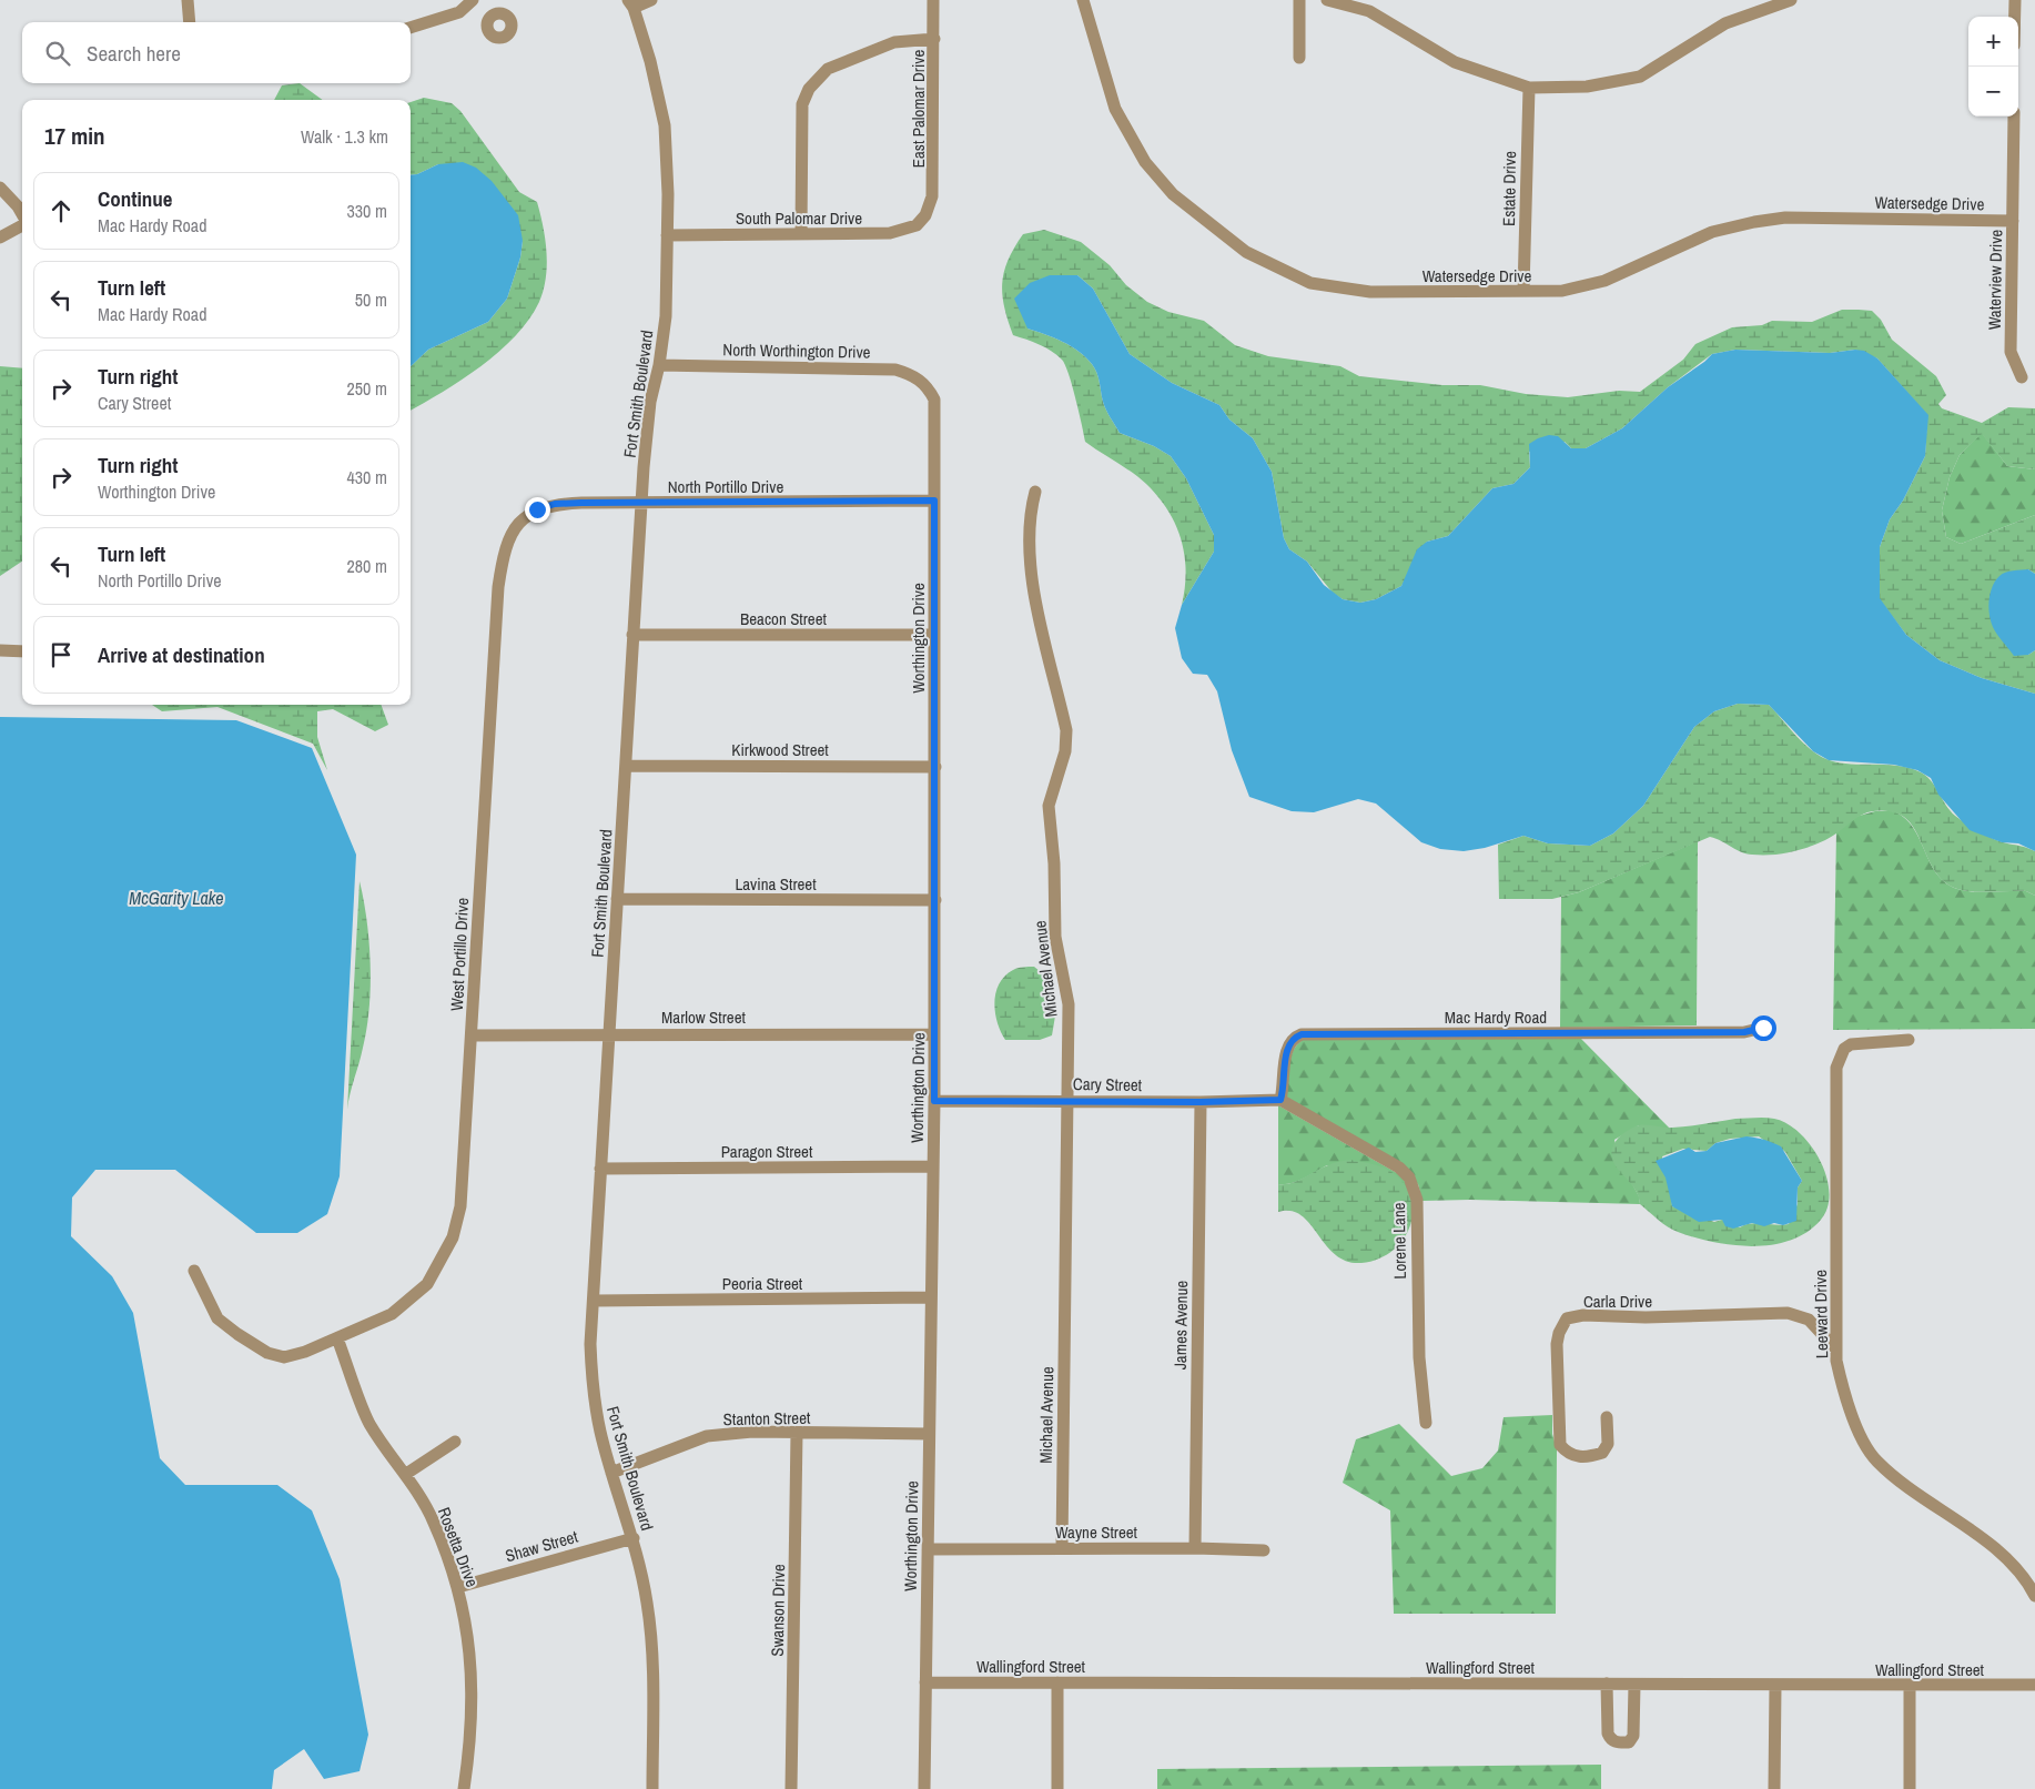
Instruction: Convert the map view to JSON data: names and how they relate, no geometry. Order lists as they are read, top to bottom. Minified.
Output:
{"streets":{"street":["East Palomar Drive","Estate Drive","Watersedge Drive","South Palomar Drive","Waterview Drive","North Worthington Drive","Fort Smith Boulevard","North Portillo Drive","Beacon Street","Worthington Drive","Kirkwood Street","Lavina Street","West Portillo Drive","Michael Avenue","Marlow Street","Mac Hardy Road","Cary Street","Paragon Street","Lorene Lane","Peoria Street","Carla Drive","Leeward Drive","James Avenue","Stanton Street","Wayne Street","Shaw Street","Rosetta Drive","Swanson Drive","Wallingford Street"]},"crossings":[["East Palomar Drive","South Palomar Drive"],["Estate Drive","Watersedge Drive"],["Watersedge Drive","Waterview Drive"],["South Palomar Drive","Fort Smith Boulevard"],["North Worthington Drive","Fort Smith Boulevard"],["North Worthington Drive","Worthington Drive"],["Fort Smith Boulevard","North Portillo Drive"],["Fort Smith Boulevard","Beacon Street"],["Fort Smith Boulevard","Kirkwood Street"],["Fort Smith Boulevard","Lavina Street"],["Fort Smith Boulevard","Marlow Street"],["Fort Smith Boulevard","Paragon Street"],["Fort Smith Boulevard","Peoria Street"],["Fort Smith Boulevard","Stanton Street"],["Fort Smith Boulevard","Shaw Street"],["North Portillo Drive","Worthington Drive"],["North Portillo Drive","West Portillo Drive"],["Beacon Street","Worthington Drive"],["Worthington Drive","Kirkwood Street"],["Worthington Drive","Lavina Street"],["Worthington Drive","Marlow Street"],["Worthington Drive","Cary Street"],["Worthington Drive","Paragon Street"],["Worthington Drive","Peoria Street"],["Worthington Drive","Stanton Street"],["Worthington Drive","Wayne Street"],["Worthington Drive","Wallingford Street"],["West Portillo Drive","Marlow Street"],["West Portillo Drive","Rosetta Drive"],["Michael Avenue","Cary Street"],["Michael Avenue","Wayne Street"],["Mac Hardy Road","Cary Street"],["Mac Hardy Road","Lorene Lane"],["Cary Street","Lorene Lane"],["Cary Street","James Avenue"],["Carla Drive","Leeward Drive"],["James Avenue","Wayne Street"],["Stanton Street","Swanson Drive"],["Shaw Street","Rosetta Drive"]],"water":["McGarity Lake"],"page":{"map_buttons":["+","−"],"search":"Search here","heading":["17 min","Walk · 1.3 km"],"list":[["Continue","Mac Hardy Road","330 m"],["Turn left","Mac Hardy Road","50 m"],["Turn right","Cary Street","250 m"],["Turn right","Worthington Drive","430 m"],["Turn left","North Portillo Drive","280 m"],"Arrive at destination"]}}
